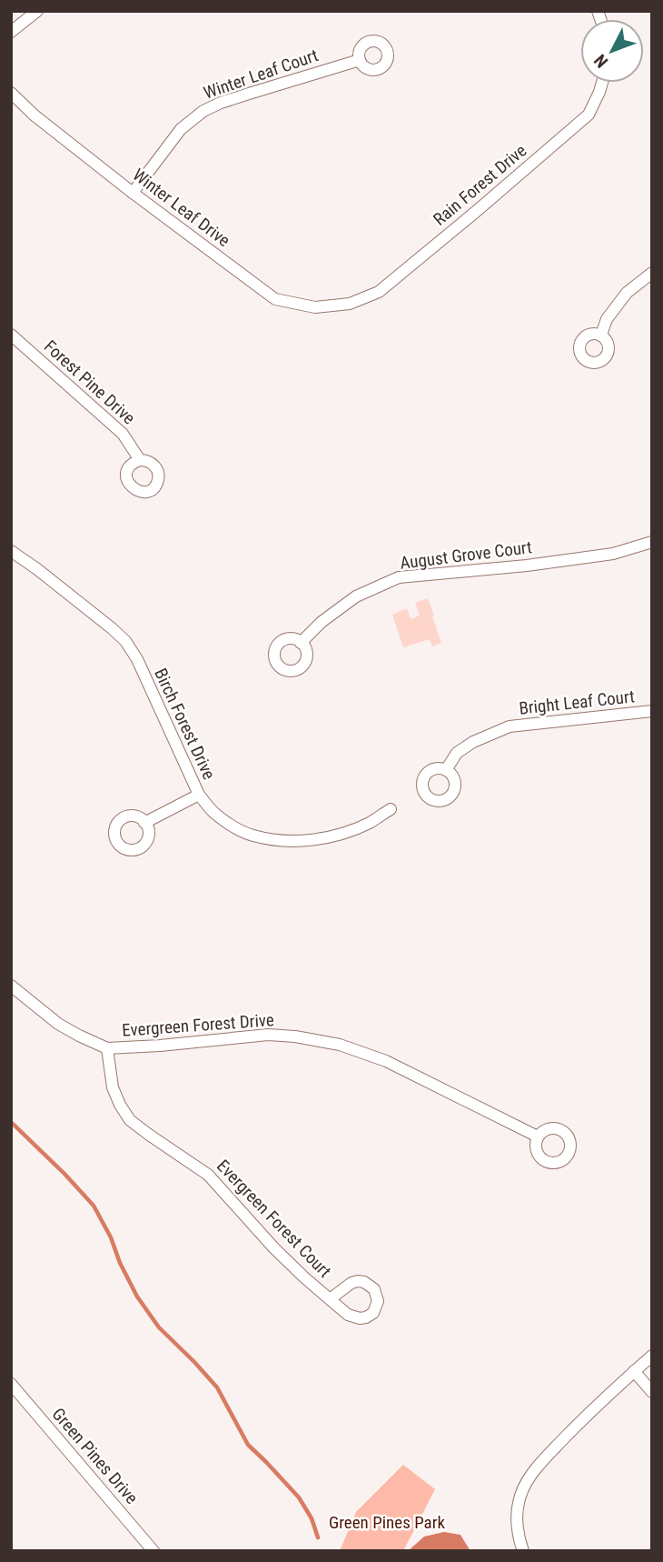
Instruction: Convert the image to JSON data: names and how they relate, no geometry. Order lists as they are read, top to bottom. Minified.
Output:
{"streets":{"street":["Winter Leaf Court","Rain Forest Drive","Winter Leaf Drive","Forest Pine Drive","August Grove Court","Bright Leaf Court","Birch Forest Drive","Evergreen Forest Drive","Evergreen Forest Court","Green Pines Drive"]},"crossings":[["Winter Leaf Court","Winter Leaf Drive"],["Rain Forest Drive","Winter Leaf Drive"],["Evergreen Forest Drive","Evergreen Forest Court"]],"parks":["Green Pines Park"],"north":"bottom left"}
